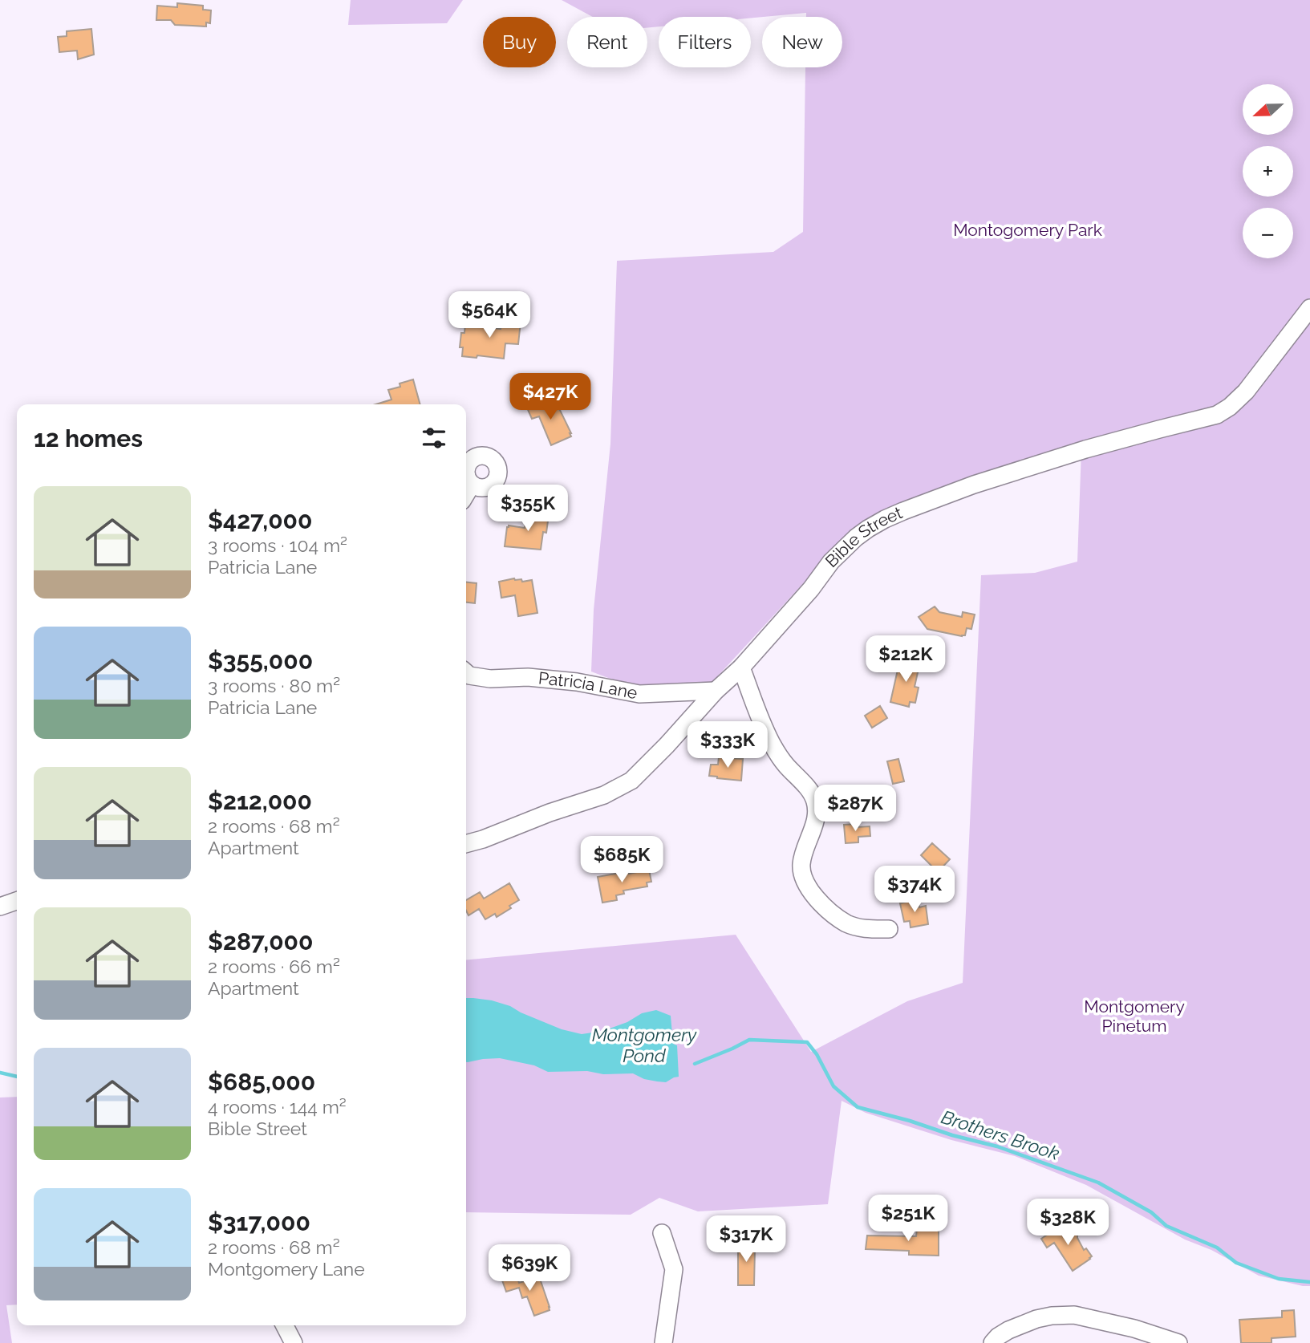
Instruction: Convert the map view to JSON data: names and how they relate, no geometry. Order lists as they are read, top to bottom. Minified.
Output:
{"streets":{"street":["Bible Street","Patricia Lane"]},"crossings":[["Bible Street","Patricia Lane"]],"water":["Montgomery Pond","Brothers Brook"],"parks":["Montogomery Park","Montgomery Pinetum"],"north":"left","page":{"chip":["Buy","Rent","Filters","New"],"map_buttons":["+","−"],"price":["$564K","$427K","$355K","$212K","$333K","$287K","$685K","$374K","$251K","$328K","$317K","$639K"],"heading":"12 homes","list":[{"name":"$427,000","note":"3 rooms · 104 m² · Patricia Lane"},{"name":"$355,000","note":"3 rooms · 80 m² · Patricia Lane"},{"name":"$212,000","note":"2 rooms · 68 m² · Apartment"},{"name":"$287,000","note":"2 rooms · 66 m² · Apartment"},{"name":"$685,000","note":"4 rooms · 144 m² · Bible Street"},{"name":"$317,000","note":"2 rooms · 68 m² · Montgomery Lane"}]}}
